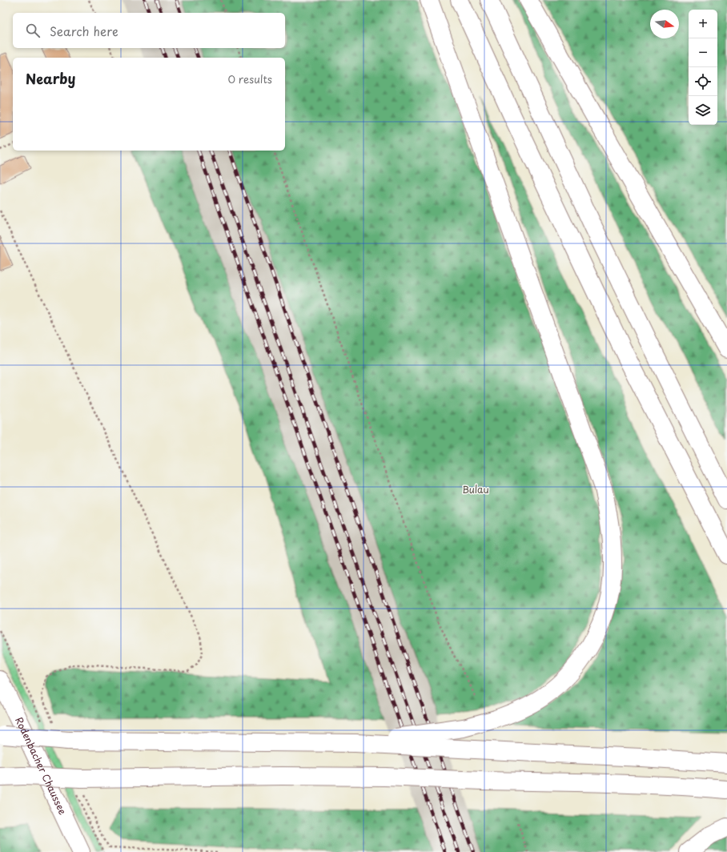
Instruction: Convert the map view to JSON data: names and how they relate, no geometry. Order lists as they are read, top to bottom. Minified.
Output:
{"streets":{"main road":["Rodenbacher Chaussee"]},"parks":["Bulau"],"north":"right","page":{"map_buttons":["+","−"],"search":"Search here","heading":["Nearby","0 results"]}}
